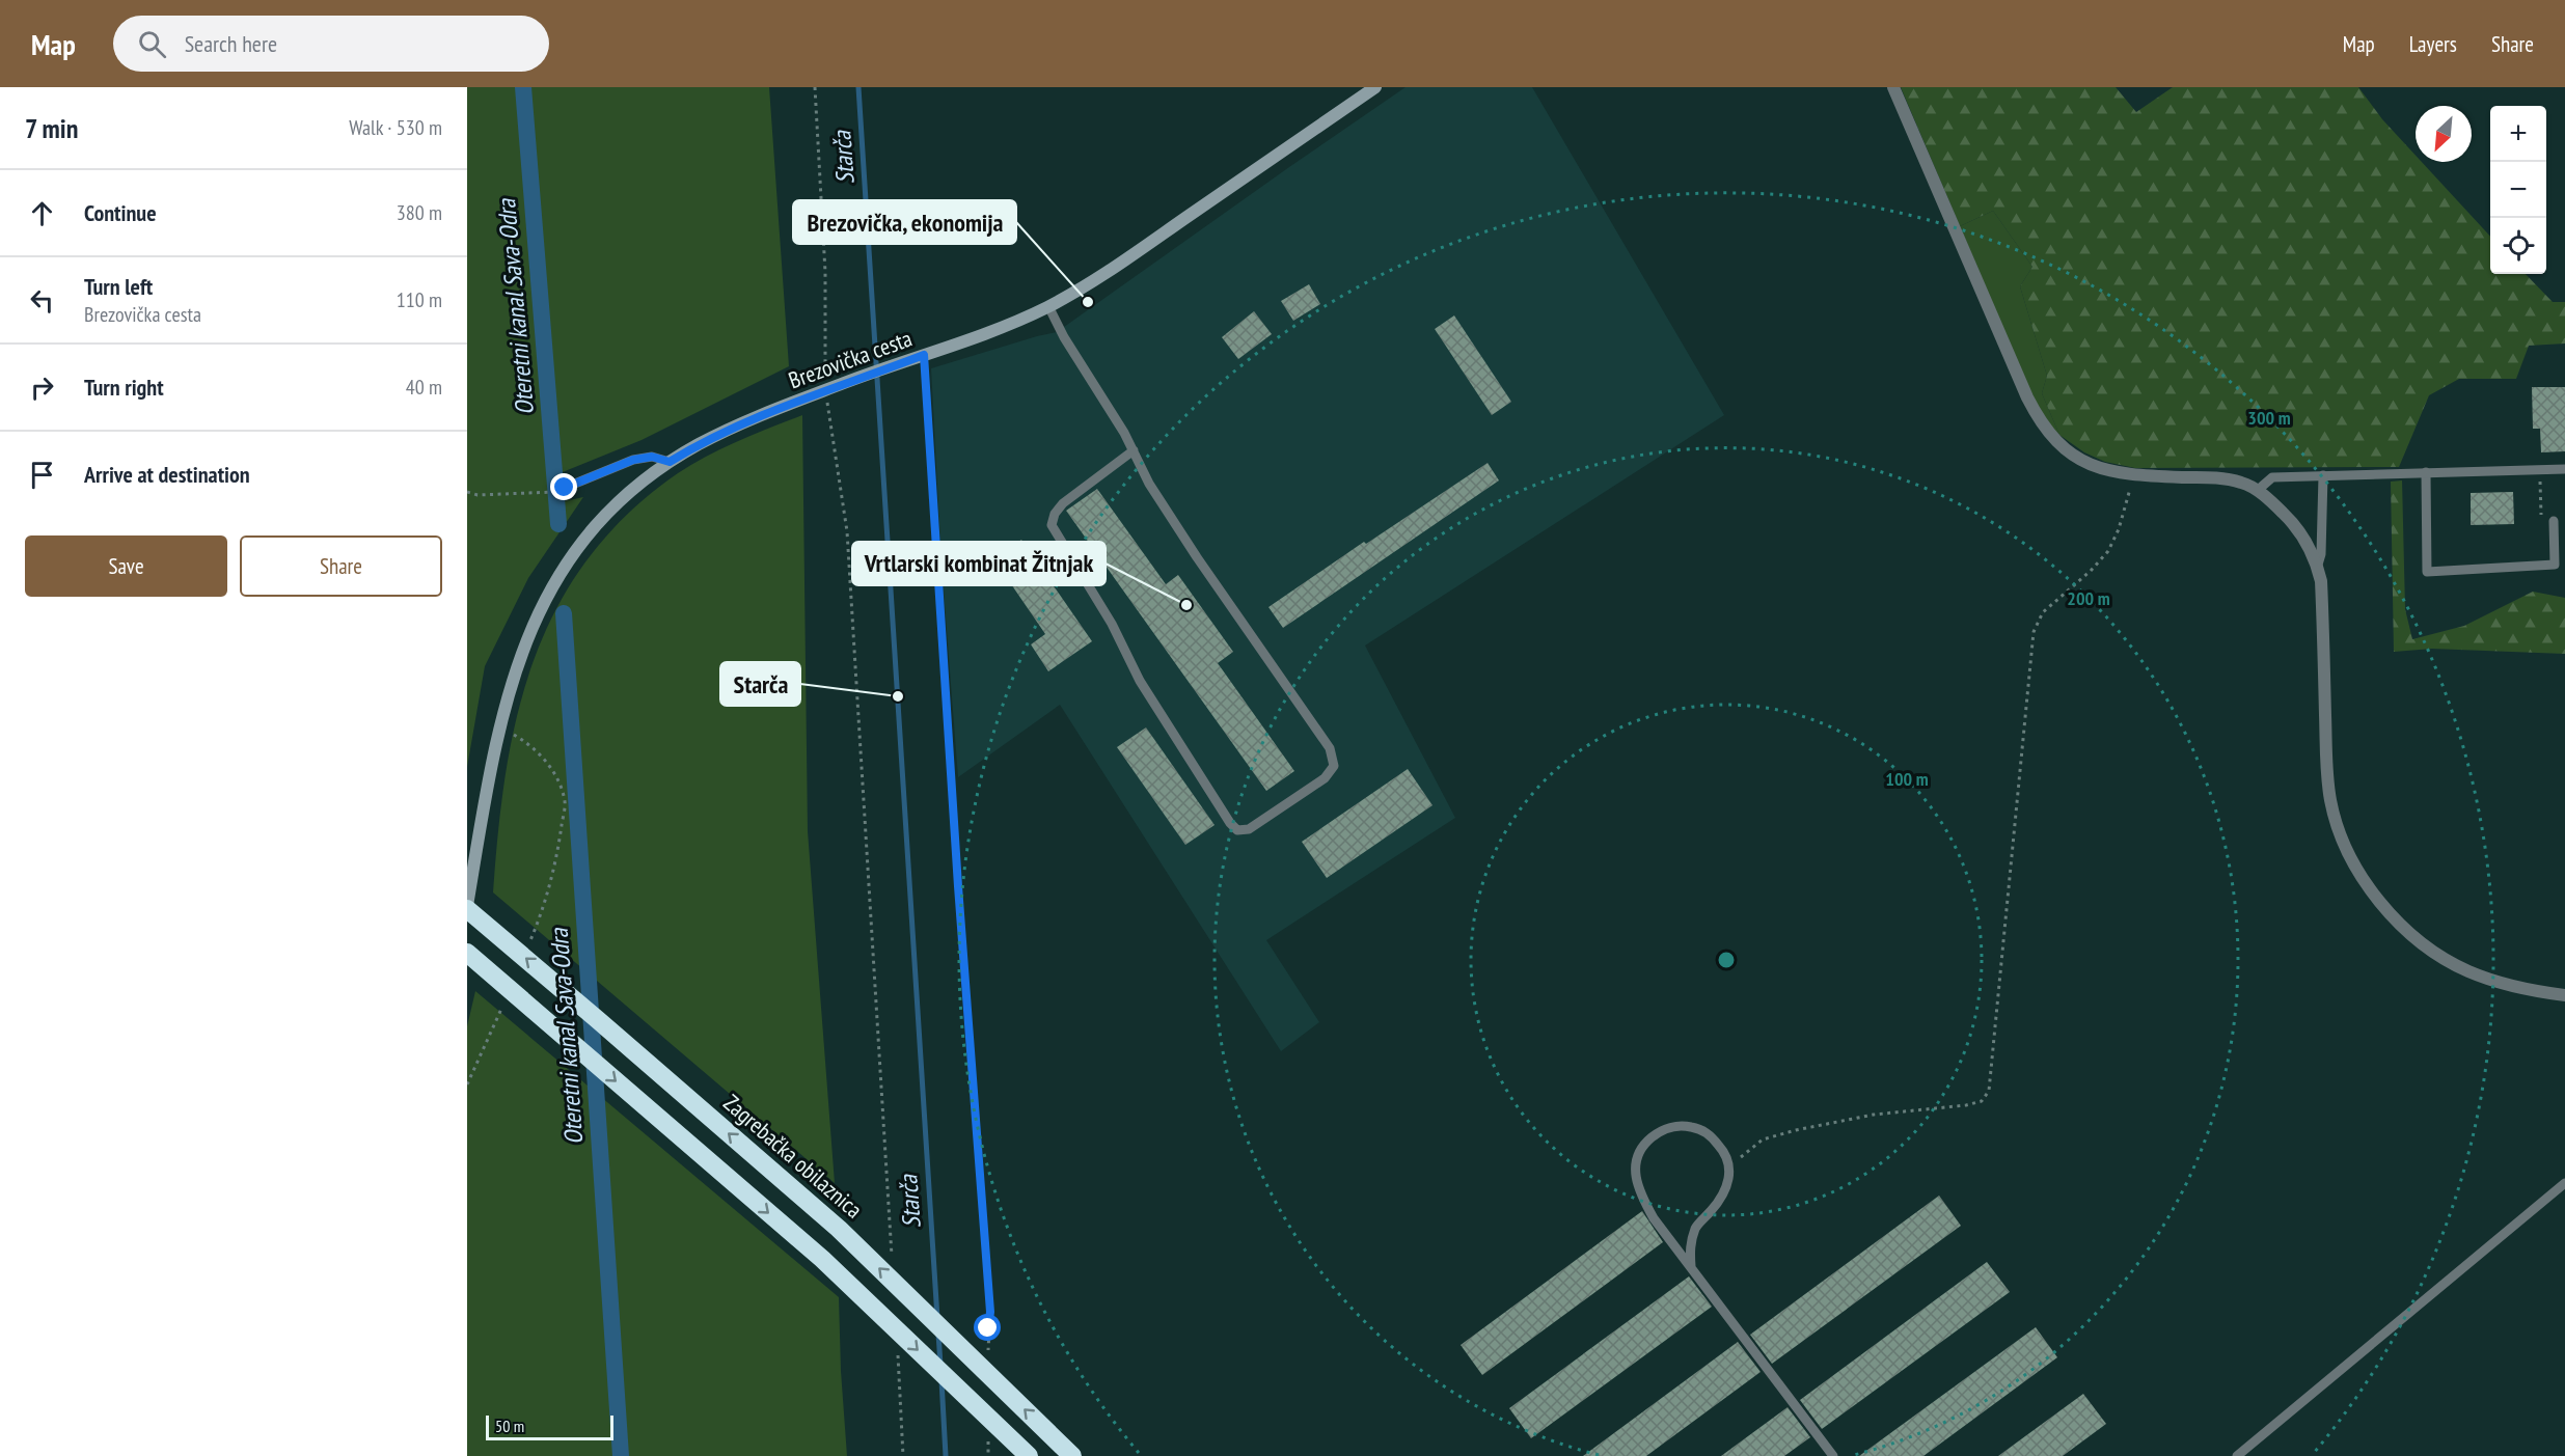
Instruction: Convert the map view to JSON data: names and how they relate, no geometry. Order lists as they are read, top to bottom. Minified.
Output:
{"streets":{"highway":["Zagrebačka obilaznica"],"main road":["Brezovička cesta"]},"crossings":[["Brezovička cesta","Zagrebačka obilaznica"]],"water":["Starča","Oteretni kanal Sava-Odra"],"places":["Brezovička, ekonomija","Vrtlarski kombinat Žitnjak","Starča"],"scale_bar":"50 m","north":"bottom left","page":{"header":"Map","search":"Search here","nav":["Map","Layers","Share"],"heading":["7 min","Walk · 530 m"],"map_buttons":["+","−"],"list":[["Continue","380 m"],["Turn left","Brezovička cesta","110 m"],["Turn right","40 m"],"Arrive at destination"],"buttons":["Save","Share"],"scale":"50 m"},"rings":["300 m","200 m","100 m"]}
